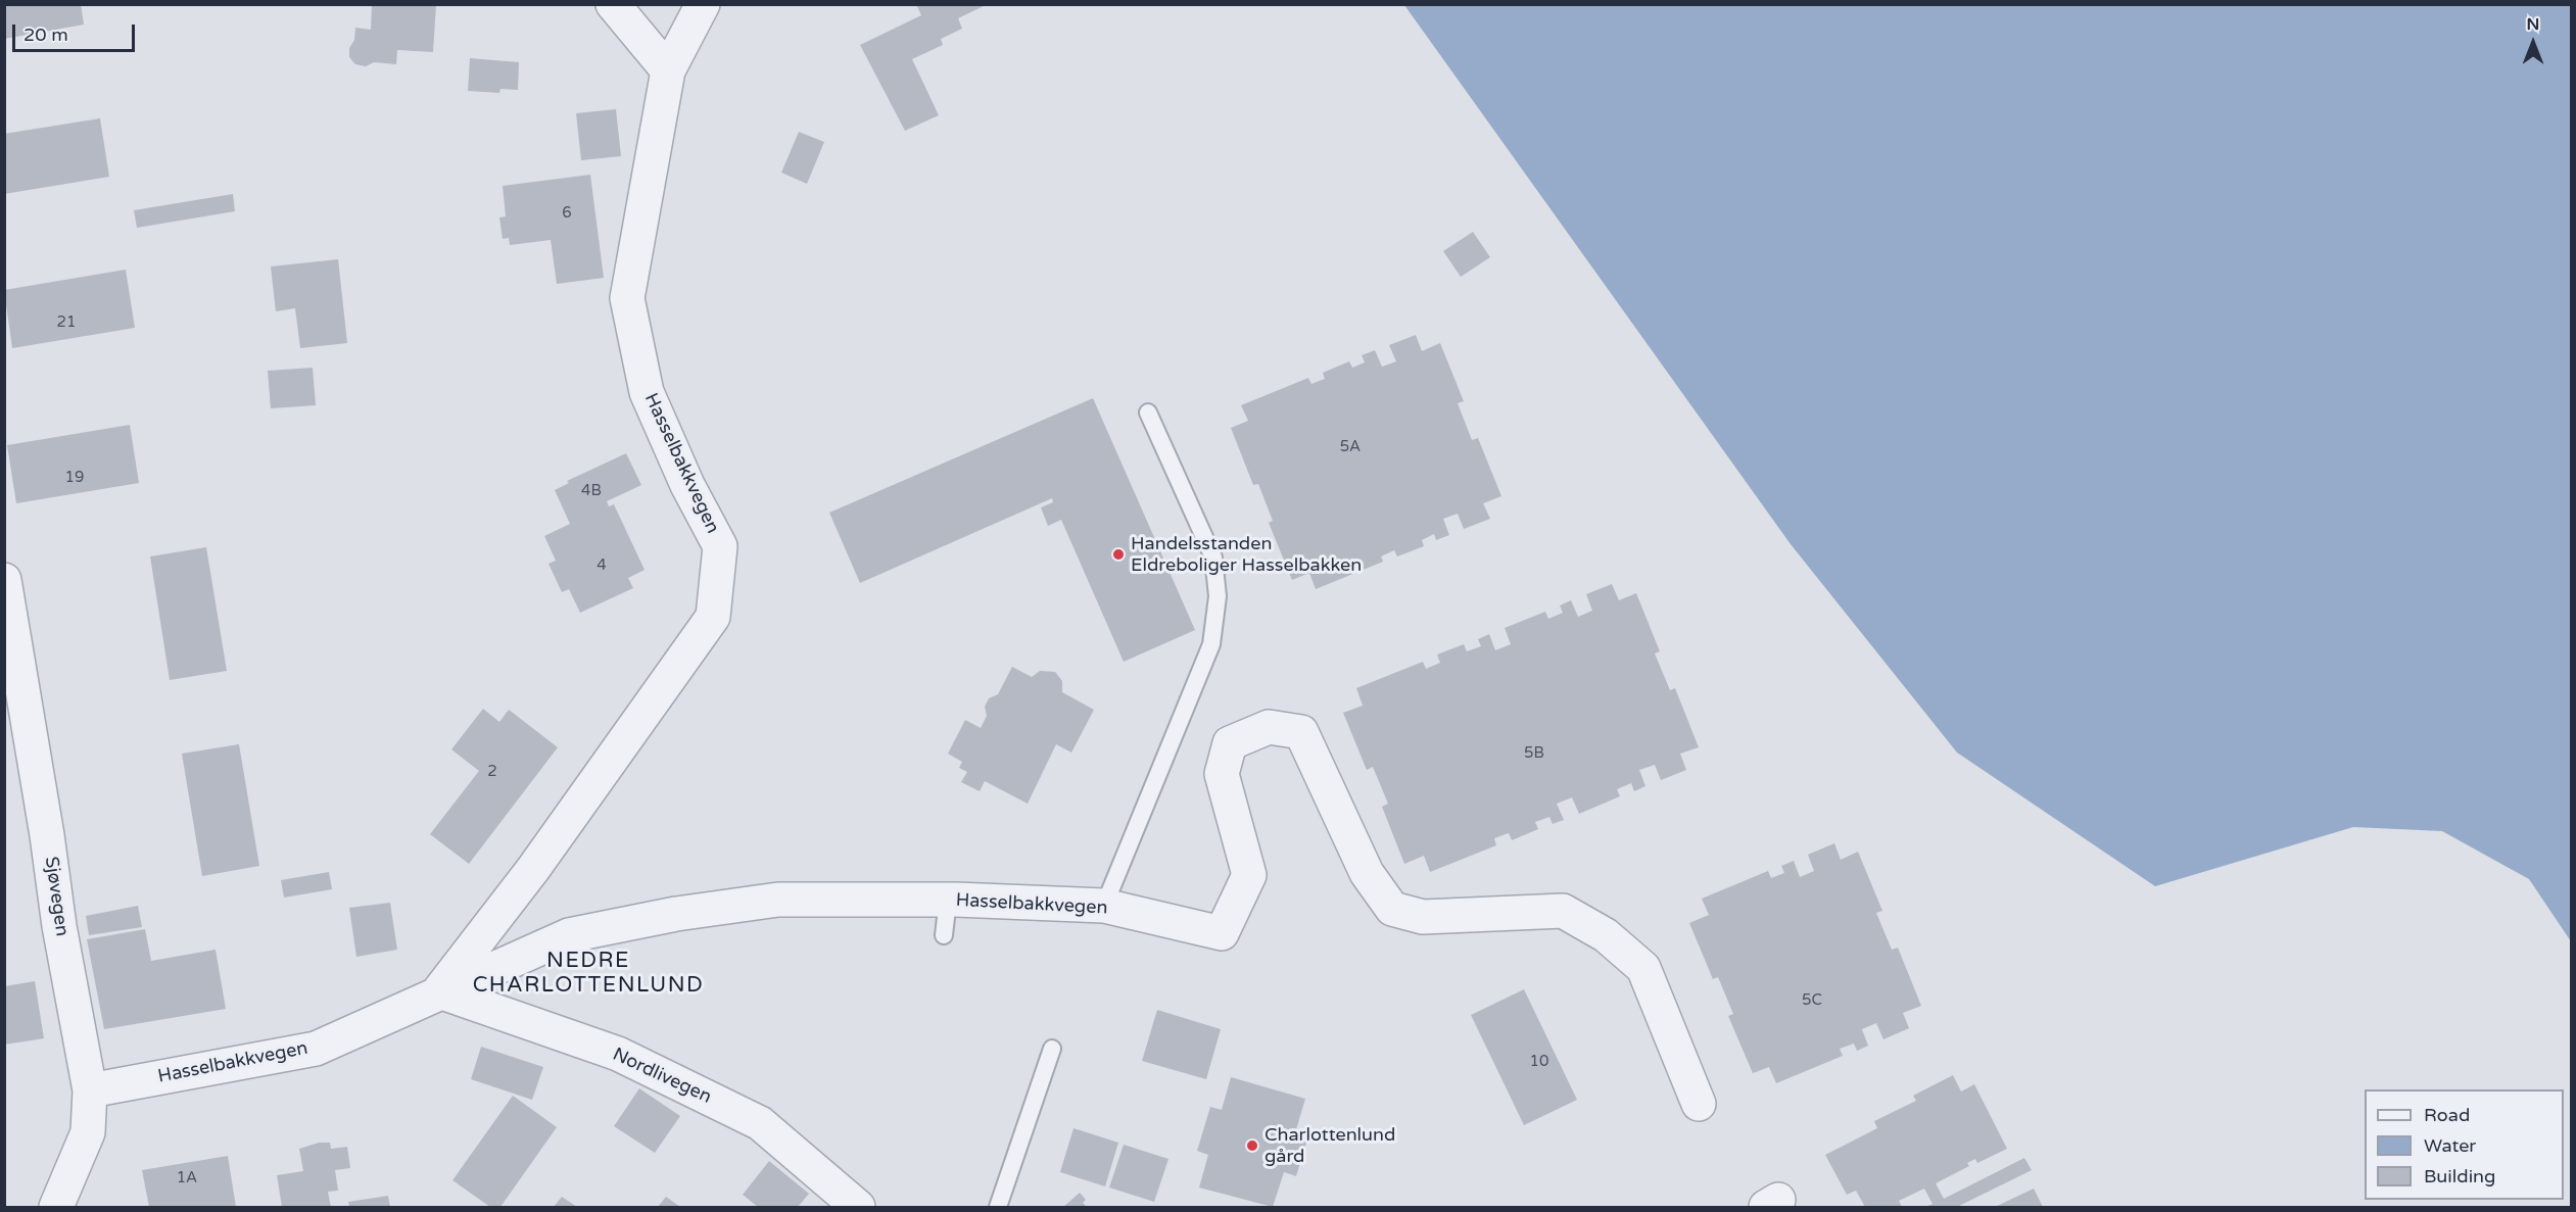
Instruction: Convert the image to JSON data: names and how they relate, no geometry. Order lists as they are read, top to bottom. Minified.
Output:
{"streets":{"street":["Hasselbakkvegen","Sjøvegen","Nordlivegen"]},"crossings":[["Hasselbakkvegen","Sjøvegen"],["Hasselbakkvegen","Nordlivegen"]],"districts":["NEDRE CHARLOTTENLUND"],"places":["Handelsstanden Eldreboliger Hasselbakken","Charlottenlund gård"],"house_numbers":["6","21","5A","19","4B","4","5B","2","5C","10","1A"],"legend":["Road","Water","Building"],"scale_bar":"20 m","north":"top"}
